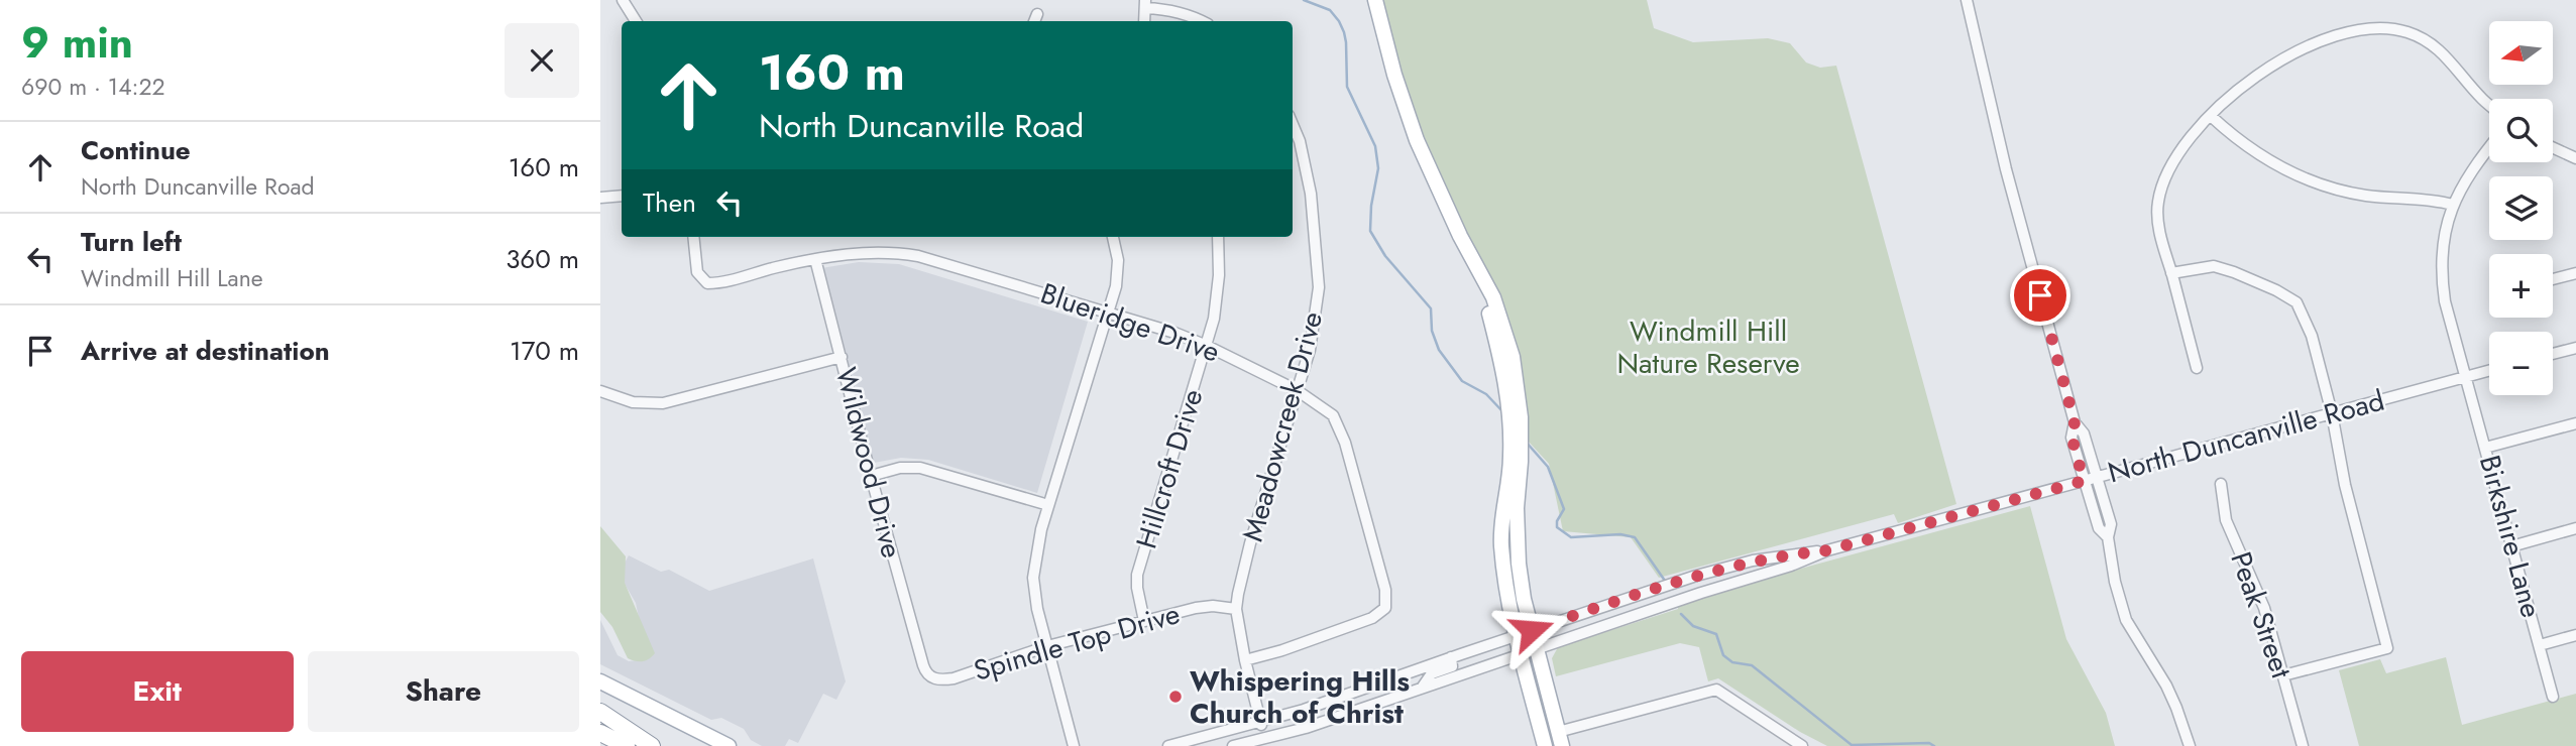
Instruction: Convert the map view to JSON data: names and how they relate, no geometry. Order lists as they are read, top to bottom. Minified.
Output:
{"streets":{"street":["Blueridge Drive","Meadowcreek Drive","North Duncanville Road","Wildwood Drive","Hillcroft Drive","Birkshire Lane","Peak Street","Spindle Top Drive"]},"crossings":[["Blueridge Drive","Meadowcreek Drive"],["Blueridge Drive","Wildwood Drive"],["Blueridge Drive","Hillcroft Drive"],["Meadowcreek Drive","North Duncanville Road"],["Meadowcreek Drive","Spindle Top Drive"],["North Duncanville Road","Birkshire Lane"],["Wildwood Drive","Spindle Top Drive"],["Hillcroft Drive","Spindle Top Drive"]],"parks":["Windmill Hill Nature Reserve"],"places":["Whispering Hills Church of Christ"],"north":"left","page":{"heading":["9 min","690 m · 14:22"],"map_buttons":["+","−"],"turn":["160 m","North Duncanville Road"],"list":[{"name":"Continue","note":"North Duncanville Road","value":"160 m"},{"name":"Turn left","note":"Windmill Hill Lane","value":"360 m"},{"name":"Arrive at destination","value":"170 m"}],"then":"Then","buttons":["Exit","Share"]}}
